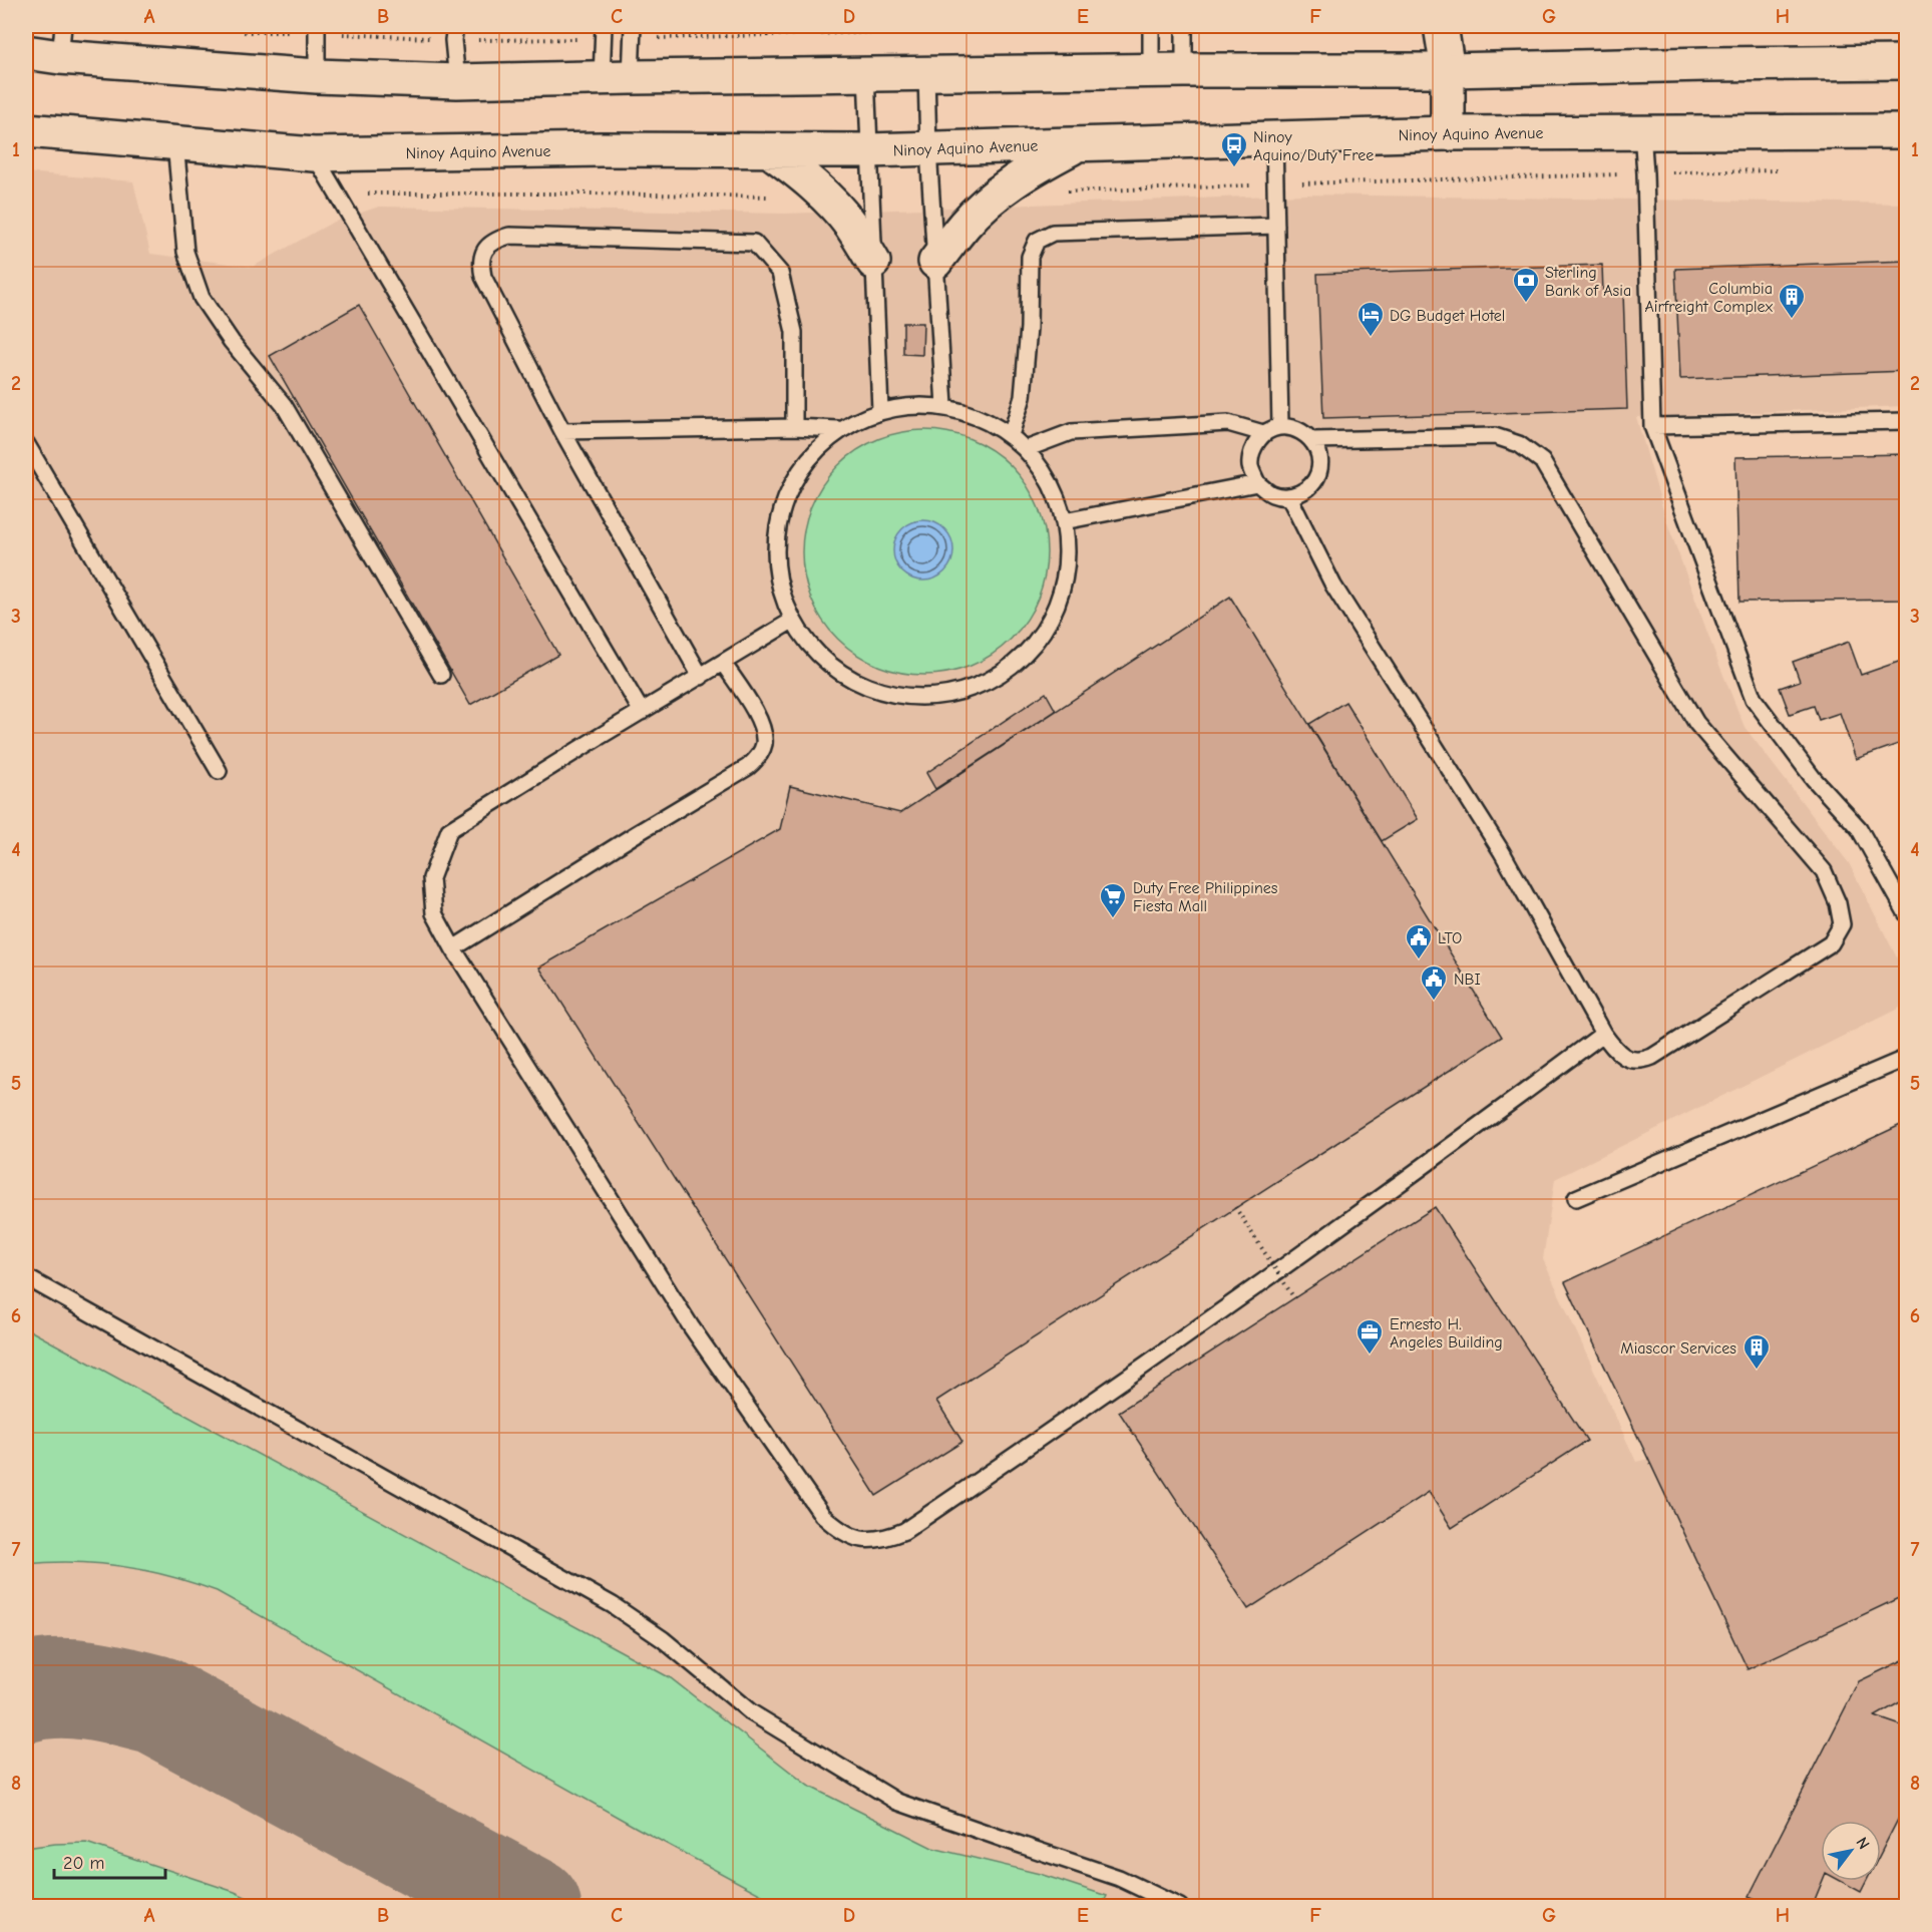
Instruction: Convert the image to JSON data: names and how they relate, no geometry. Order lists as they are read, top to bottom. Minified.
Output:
{"streets":{"main road":["Ninoy Aquino Avenue"]},"places":{"bus stop":["Ninoy Aquino/Duty Free"],"bank":["Sterling Bank of Asia"],"building":["Columbia Airfreight Complex","Miascor Services"],"hotel":["DG Budget Hotel"],"supermarket":["Duty Free Philippines Fiesta Mall"],"public building":["LTO","NBI"],"office":["Ernesto H. Angeles Building"]},"scale_bar":"20 m","north":"top right","grid":{"columns":["A","B","C","D","E","F","G","H"],"rows":["1","2","3","4","5","6","7","8"]}}
